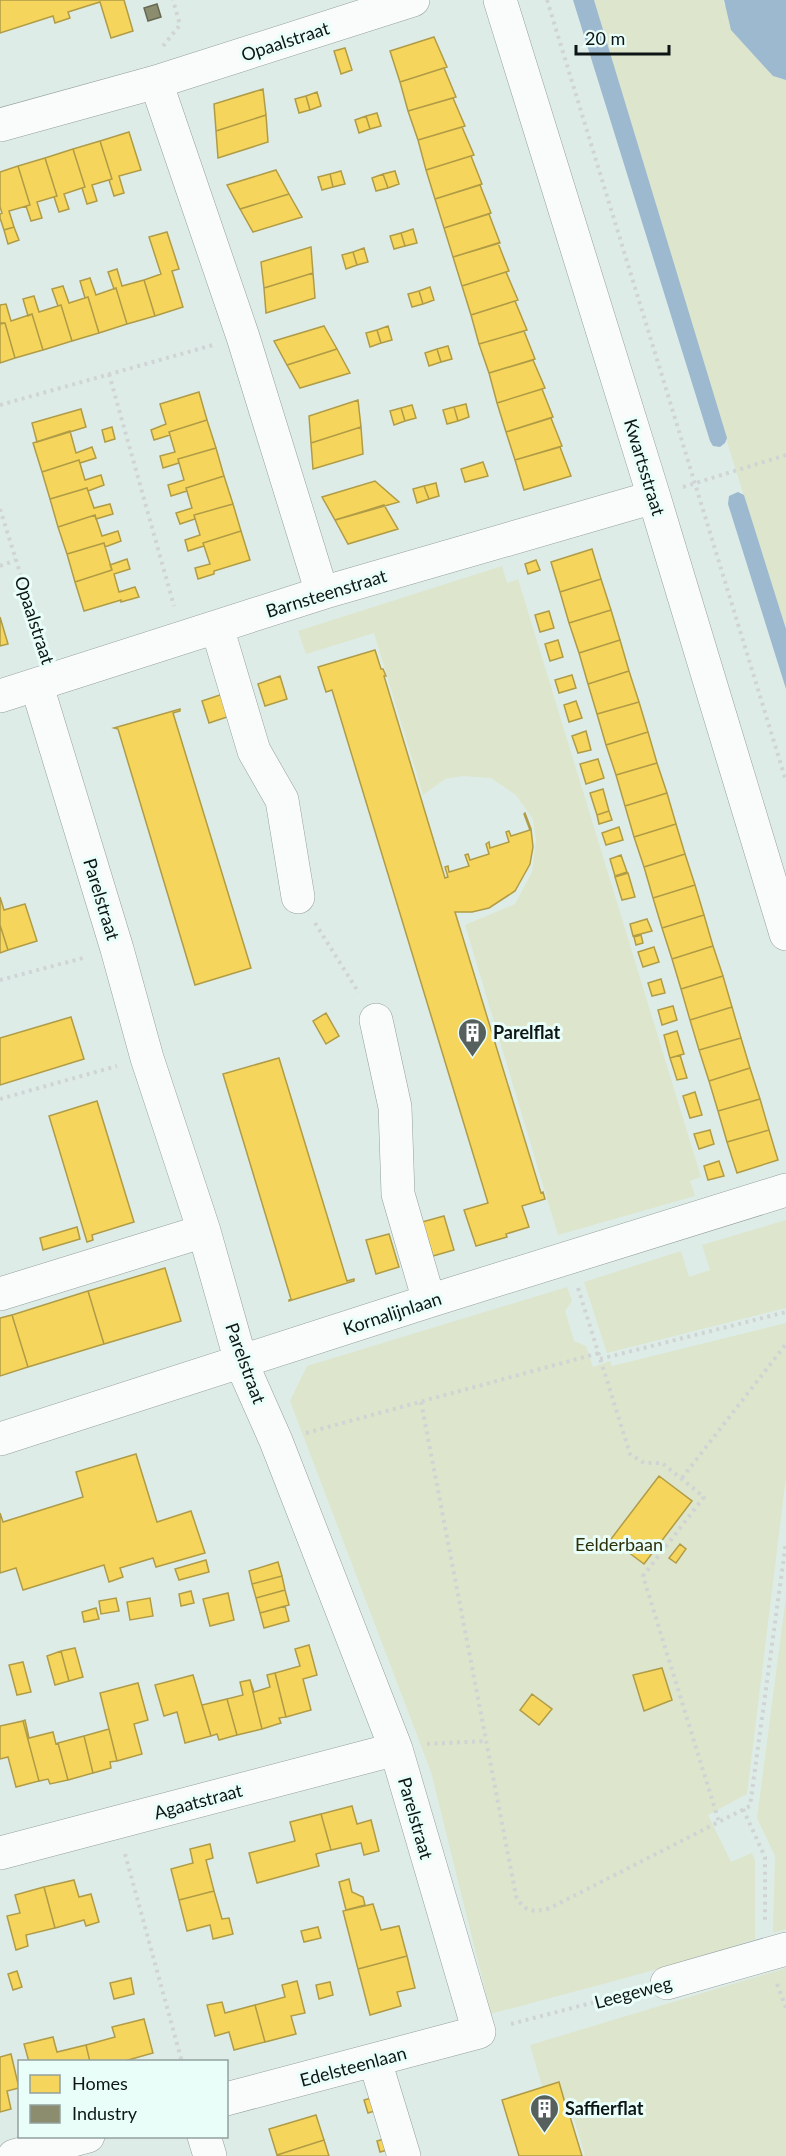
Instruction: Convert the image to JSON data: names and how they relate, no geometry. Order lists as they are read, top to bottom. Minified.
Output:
{"streets":{"street":["Opaalstraat","Kwartsstraat","Barnsteenstraat","Parelstraat","Kornalijnlaan","Agaatstraat","Leegeweg","Edelsteenlaan"]},"crossings":[["Opaalstraat","Barnsteenstraat"],["Opaalstraat","Parelstraat"],["Kwartsstraat","Barnsteenstraat"],["Barnsteenstraat","Parelstraat"],["Parelstraat","Kornalijnlaan"],["Parelstraat","Agaatstraat"],["Parelstraat","Leegeweg"],["Parelstraat","Edelsteenlaan"],["Leegeweg","Edelsteenlaan"]],"parks":["Eelderbaan"],"places":{"building":["Parelflat","Saffierflat"]},"legend":["Homes","Industry"],"scale_bar":"20 m"}
